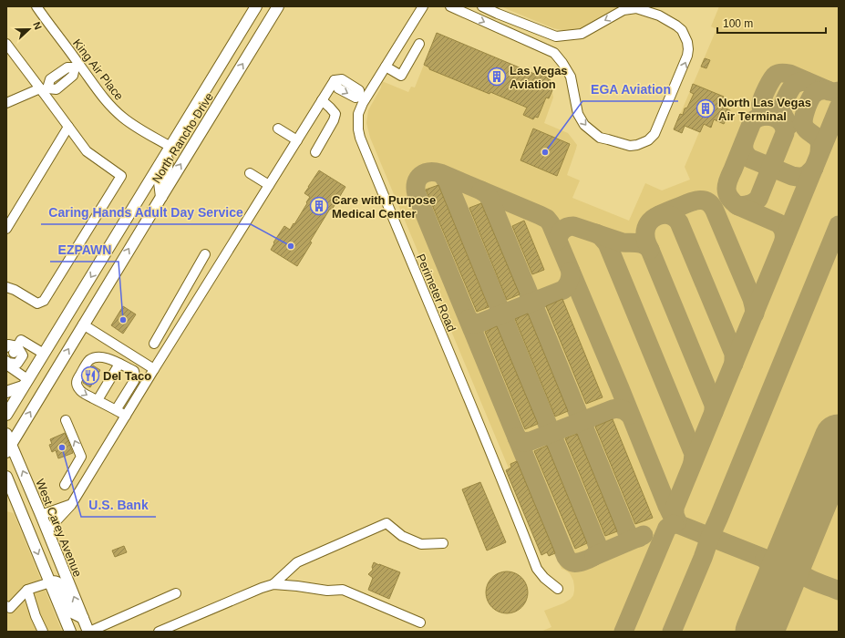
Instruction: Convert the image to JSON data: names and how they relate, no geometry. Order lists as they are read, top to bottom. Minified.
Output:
{"streets":{"main road":["North Rancho Drive","West Carey Avenue"],"street":["King Air Place","Perimeter Road"]},"crossings":[["King Air Place","North Rancho Drive"],["North Rancho Drive","West Carey Avenue"]],"places":{"building":["Las Vegas Aviation","North Las Vegas Air Terminal","Care with Purpose Medical Center"],"other":["EGA Aviation","Caring Hands Adult Day Service","EZPAWN","U.S. Bank"],"restaurant":["Del Taco"]},"scale_bar":"100 m","north":"right"}
